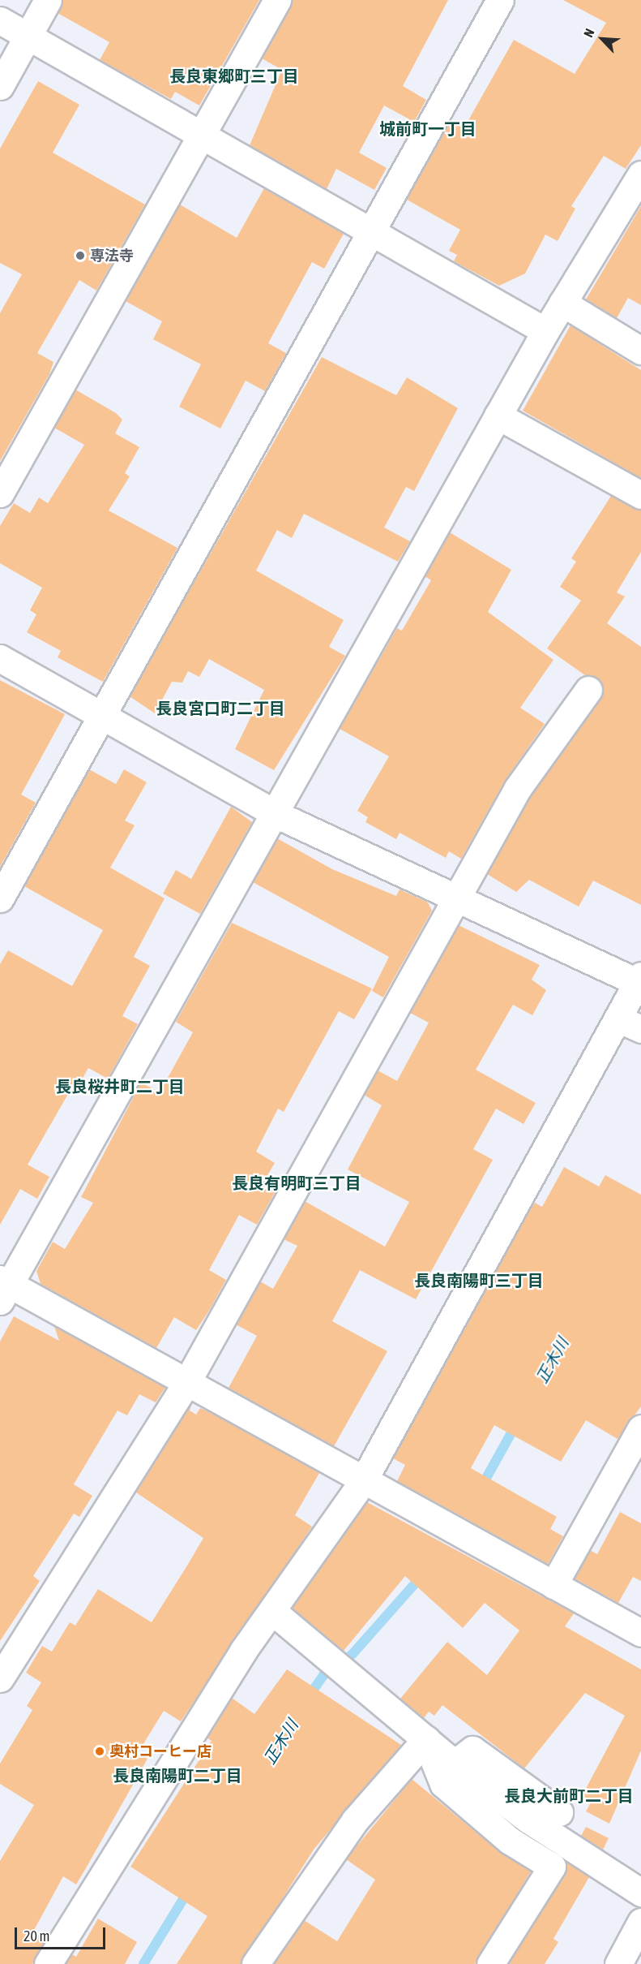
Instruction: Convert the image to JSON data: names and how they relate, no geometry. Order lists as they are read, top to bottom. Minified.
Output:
{"districts":["長良東郷町三丁目","城前町一丁目","長良宮口町二丁目","長良桜井町二丁目","長良有明町三丁目","長良南陽町三丁目","長良南陽町二丁目","長良大前町二丁目"],"water":["正木川"],"places":["専法寺","奥村コーヒー店"],"scale_bar":"20 m","north":"top left"}
